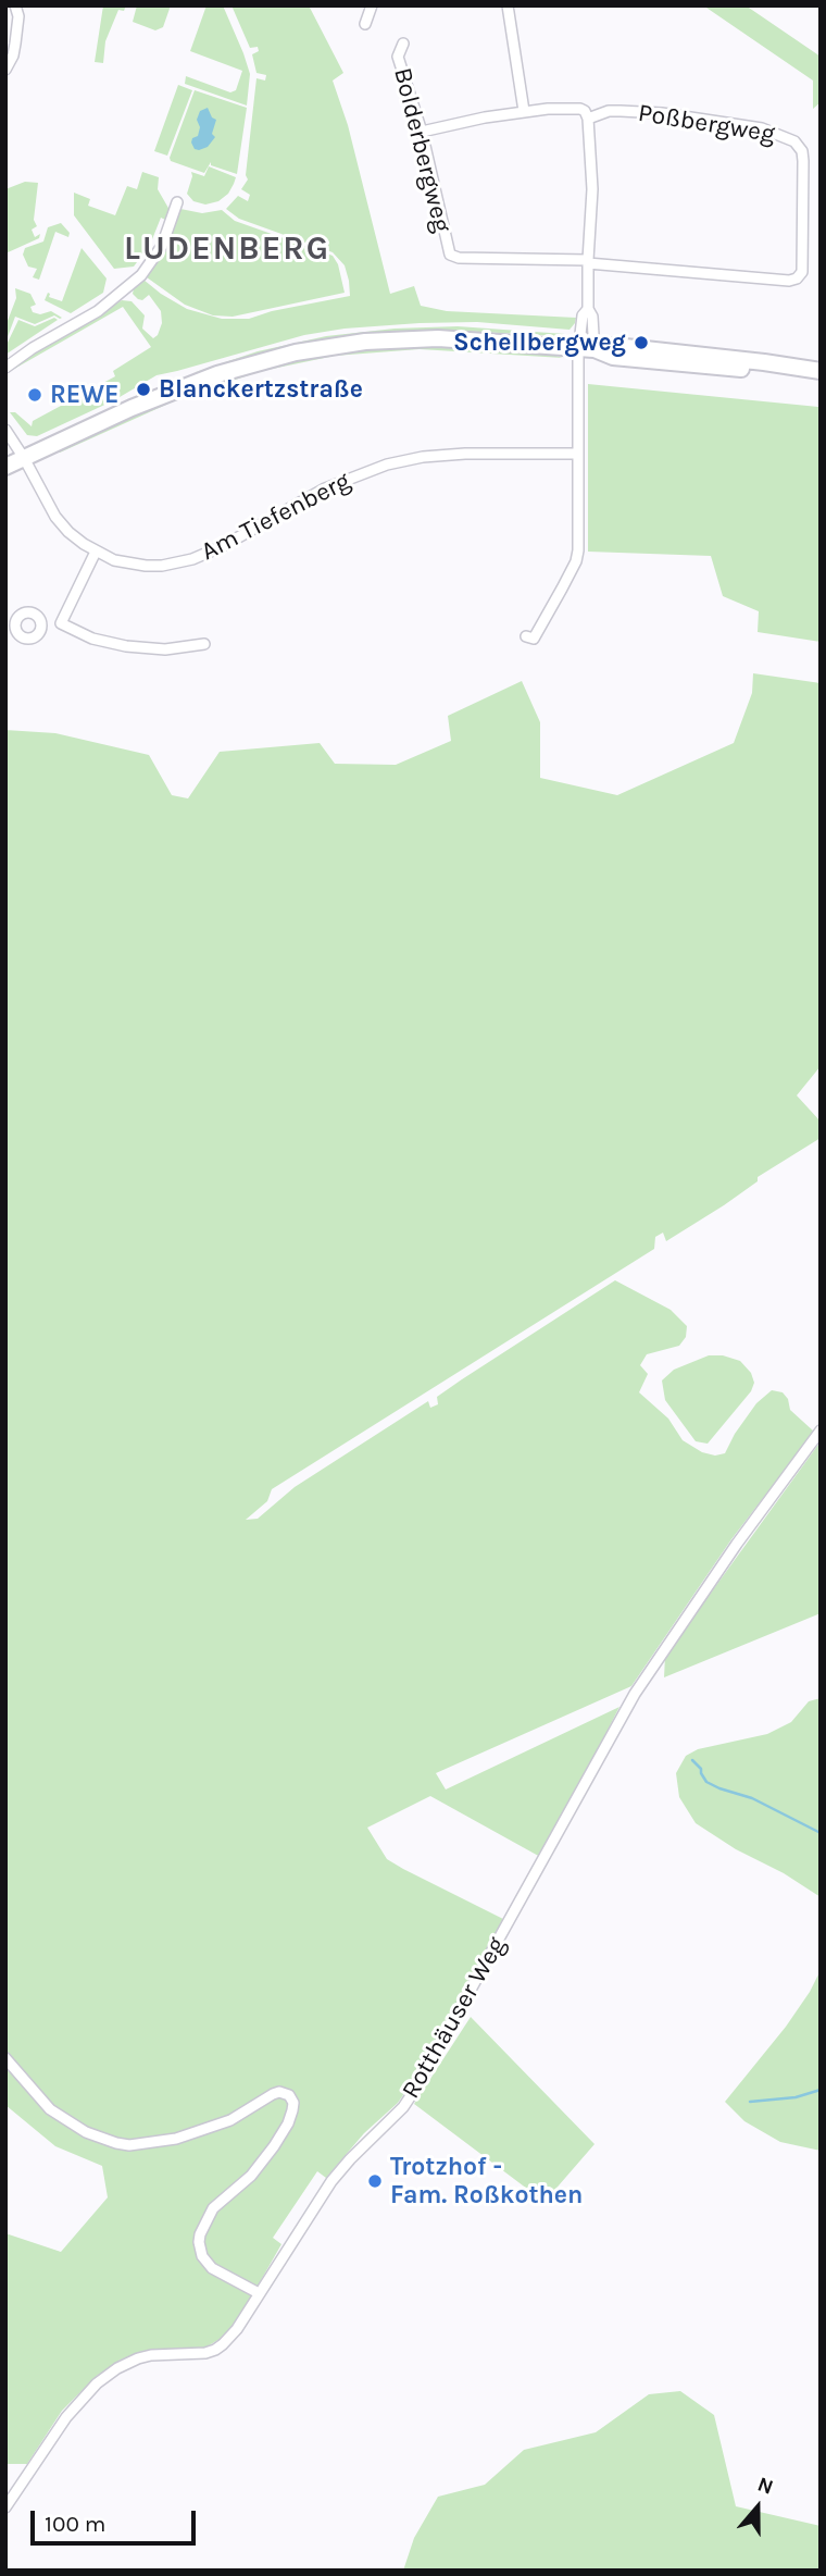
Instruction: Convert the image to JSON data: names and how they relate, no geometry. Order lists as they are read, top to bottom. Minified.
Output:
{"streets":{"street":["Poßbergweg","Bolderbergweg","Am Tiefenberg","Rotthäuser Weg"]},"crossings":[["Poßbergweg","Bolderbergweg"]],"districts":["LUDENBERG"],"places":["Schellbergweg","Blanckertzstraße","REWE","Trotzhof - Fam. Roßkothen"],"scale_bar":"100 m","north":"top"}
